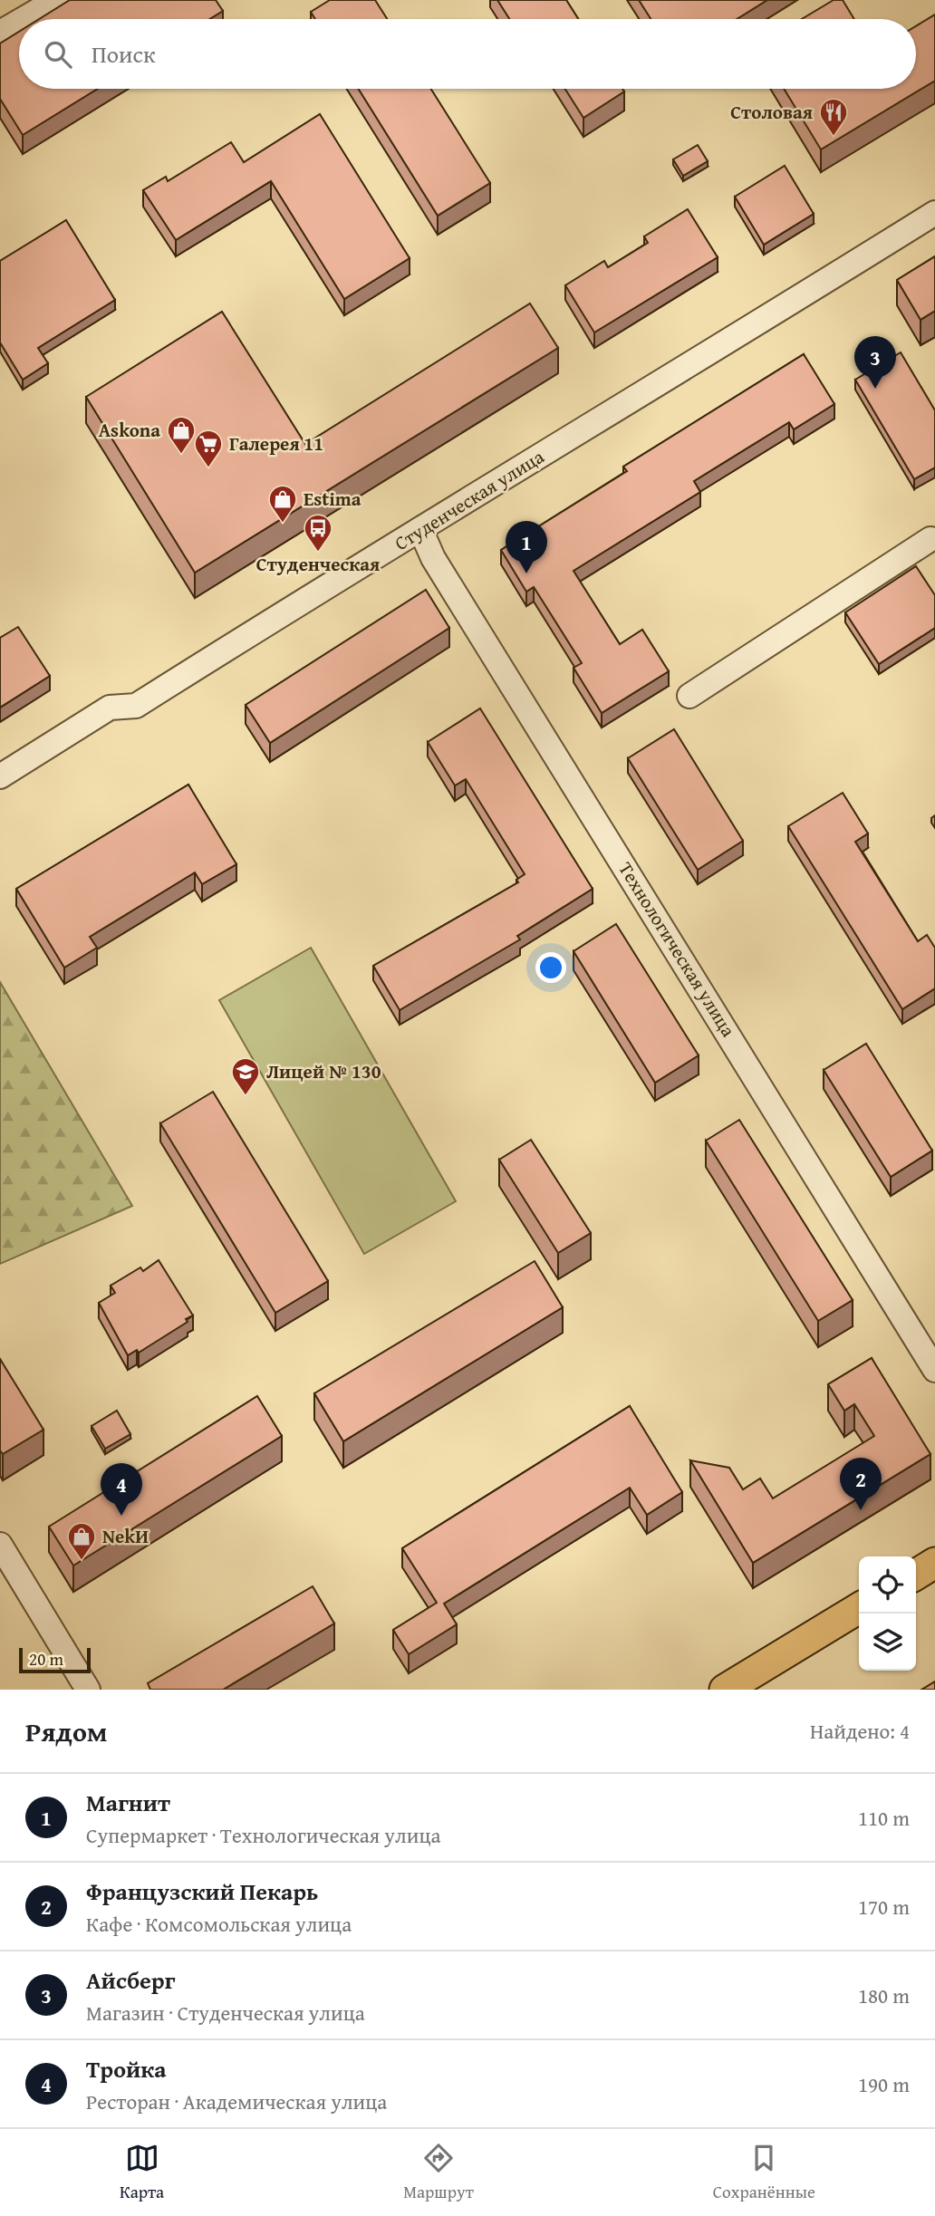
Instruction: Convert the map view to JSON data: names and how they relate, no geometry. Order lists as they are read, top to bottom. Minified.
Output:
{"streets":{"street":["Студенческая улица","Технологическая улица"]},"crossings":[["Студенческая улица","Технологическая улица"]],"places":{"restaurant":["Столовая"],"shop":["Askona","Estima","NekИ"],"supermarket":["Галерея 11"],"bus stop":["Студенческая"],"school or university":["Лицей № 130"]},"scale_bar":"20 m","page":{"search":"Поиск","pins":["3","1","2","4"],"scale":"20 m","heading":["Рядом","Найдено: 4"],"list":[{"mark":"1","name":"Магнит","note":"Супермаркет · Технологическая улица","value":"110 m"},{"mark":"2","name":"Французский Пекарь","note":"Кафе · Комсомольская улица","value":"170 m"},{"mark":"3","name":"Айсберг","note":"Магазин · Студенческая улица","value":"180 m"},{"mark":"4","name":"Тройка","note":"Ресторан · Академическая улица","value":"190 m"}],"nav":["Карта","Маршрут","Сохранённые"]}}
